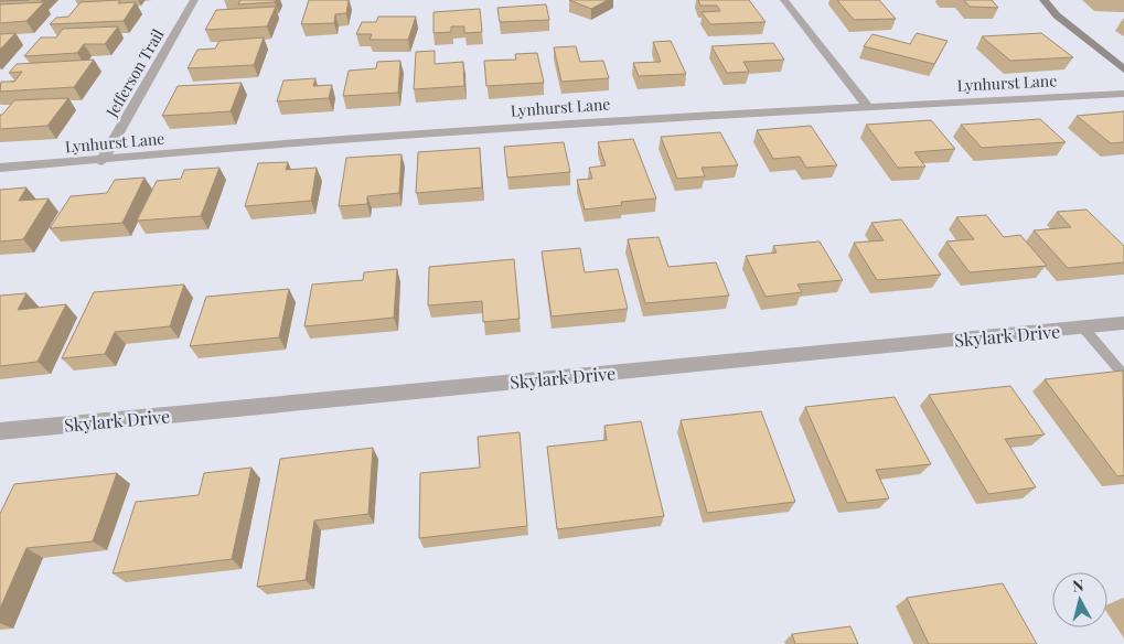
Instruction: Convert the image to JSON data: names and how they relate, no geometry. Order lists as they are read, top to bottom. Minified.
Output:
{"streets":{"street":["Jefferson Trail","Lynhurst Lane","Skylark Drive"]},"crossings":[["Jefferson Trail","Lynhurst Lane"]],"north":"top"}
